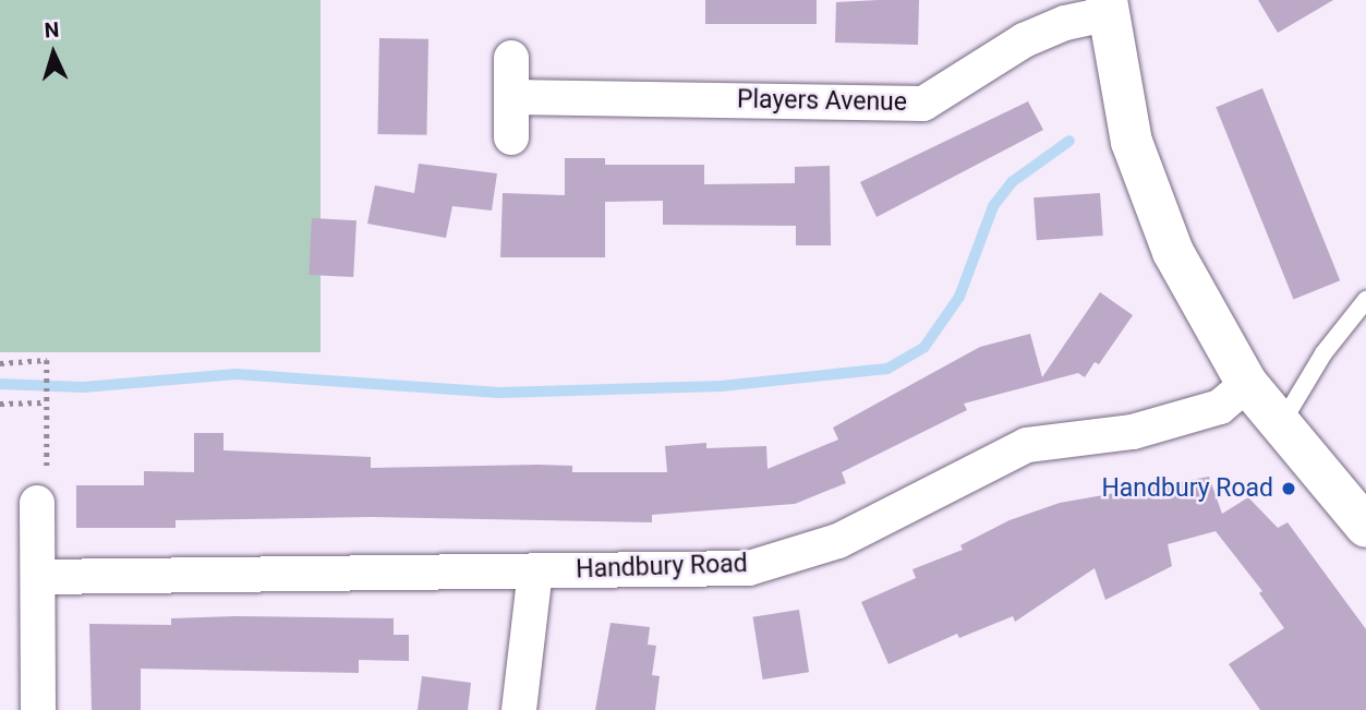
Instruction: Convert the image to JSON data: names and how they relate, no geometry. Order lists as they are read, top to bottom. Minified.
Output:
{"streets":{"street":["Players Avenue","Handbury Road"]},"places":["Handbury Road"],"north":"top"}
